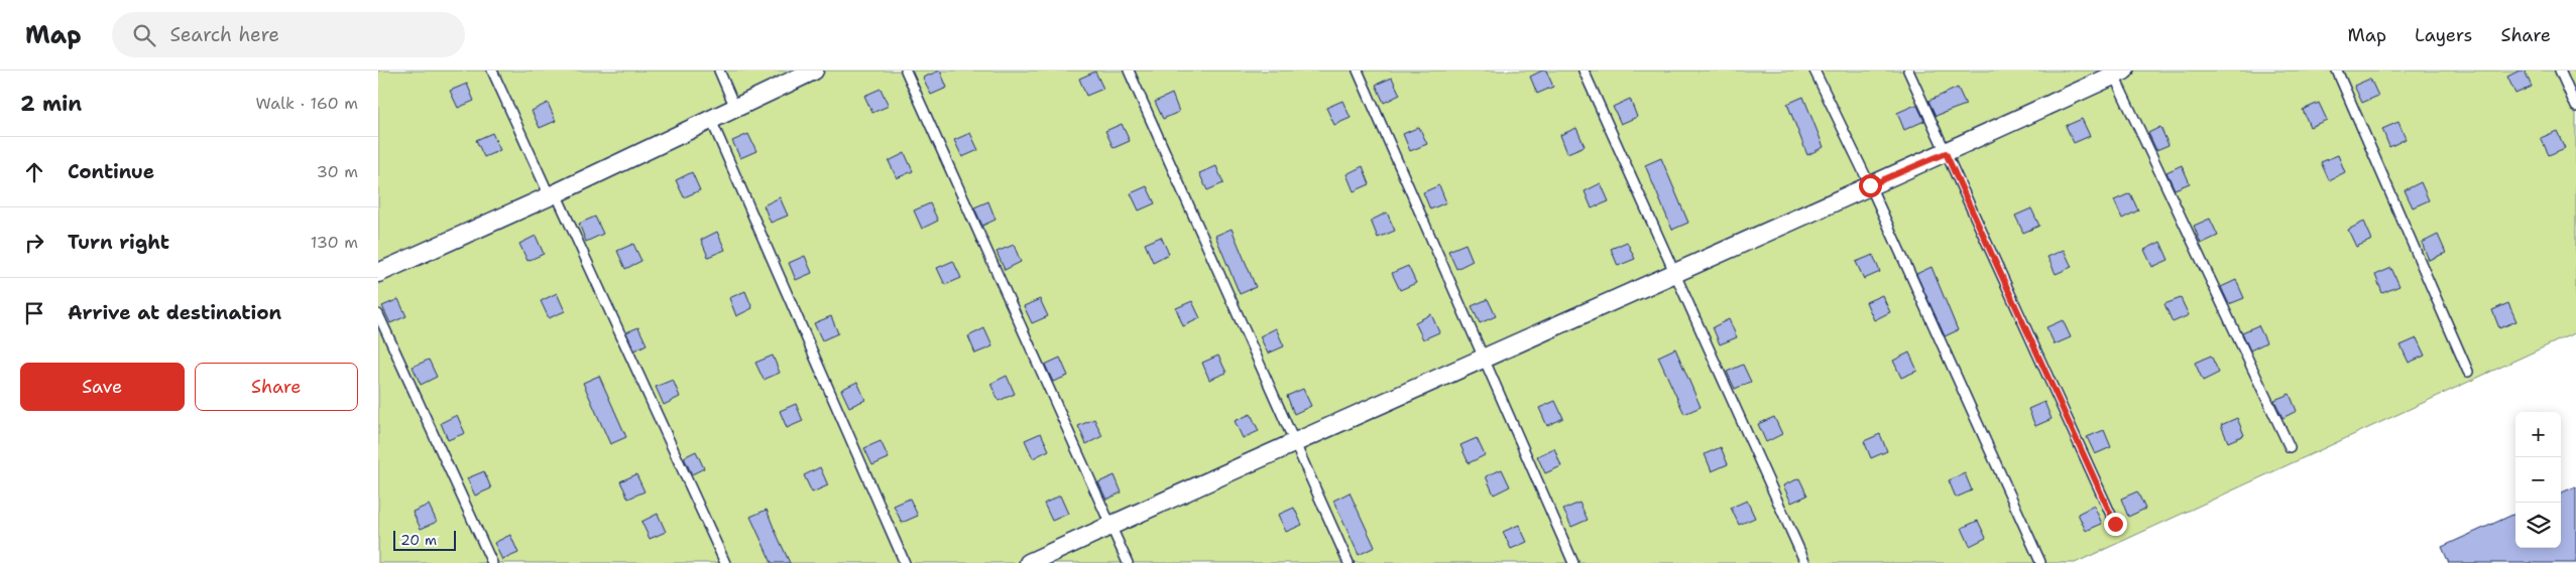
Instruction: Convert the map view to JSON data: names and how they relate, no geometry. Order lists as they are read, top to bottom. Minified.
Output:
{"scale_bar":"20 m","page":{"header":"Map","search":"Search here","nav":["Map","Layers","Share"],"heading":["2 min","Walk · 160 m"],"list":[["Continue","30 m"],["Turn right","130 m"],"Arrive at destination"],"buttons":["Save","Share"],"map_buttons":["+","−"],"scale":"20 m"}}
